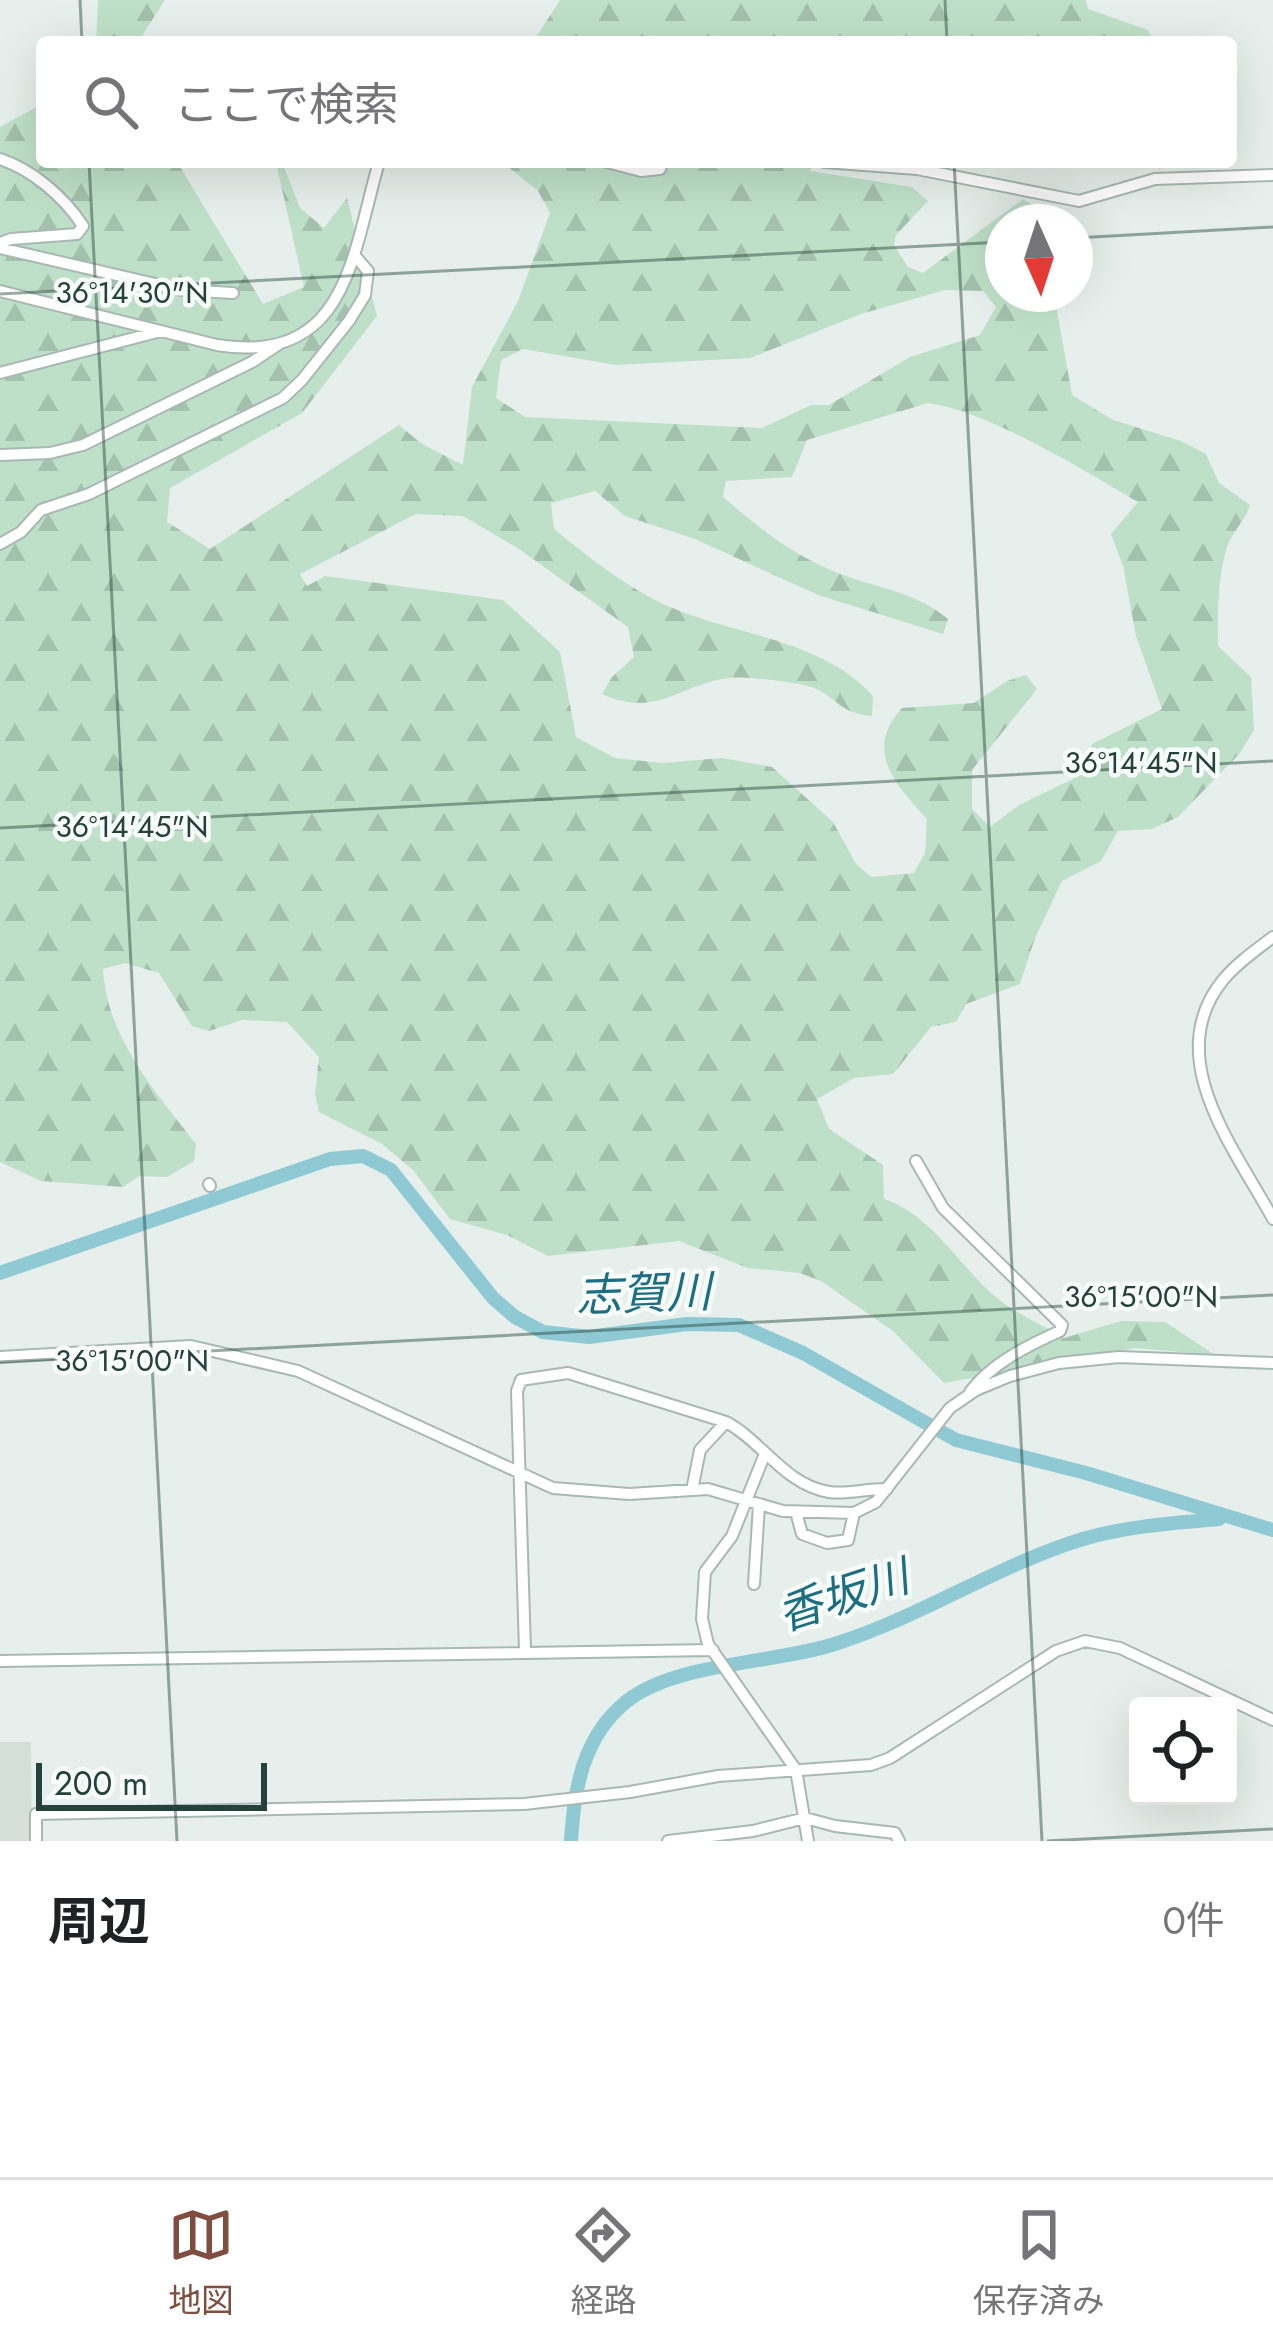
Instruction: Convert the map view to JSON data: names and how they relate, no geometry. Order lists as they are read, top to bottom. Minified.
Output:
{"water":["志賀川","香坂川"],"scale_bar":"200 m","north":"bottom","page":{"search":"ここで検索","scale":"200 m","heading":["周辺","0件"],"nav":["地図","経路","保存済み"]},"coordinates":["36°14'30\"N","36°14'45\"N","36°15'00\"N"]}
